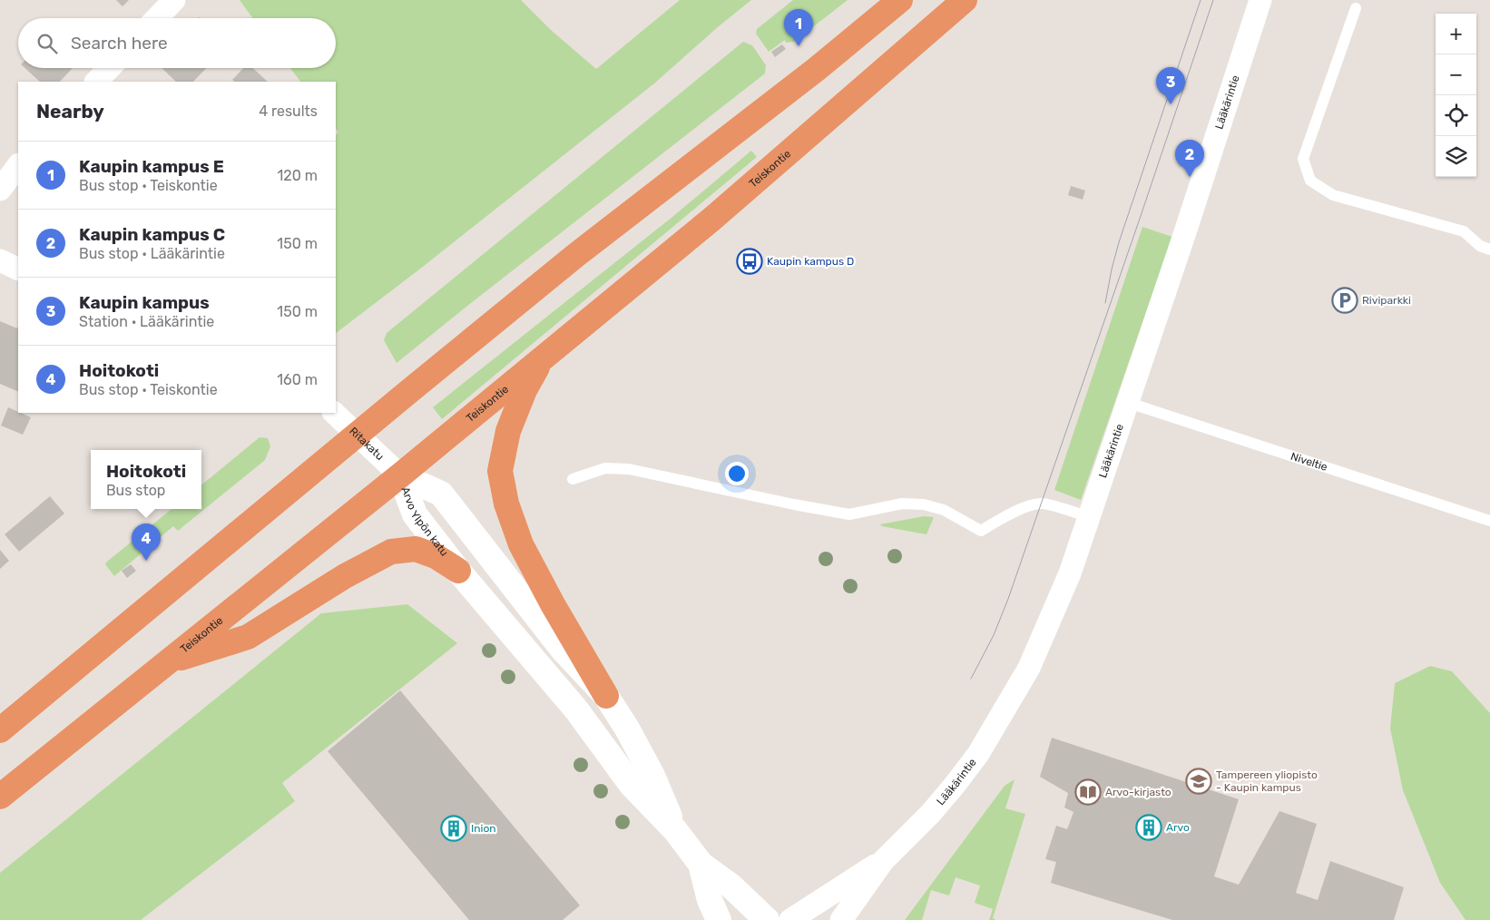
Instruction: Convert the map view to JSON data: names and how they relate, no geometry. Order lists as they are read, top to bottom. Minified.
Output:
{"streets":{"highway":["Teiskontie"],"street":["Lääkärintie","Ritakatu","Arvo Ylpön katu"],"lane":["Niveltie"]},"crossings":[["Lääkärintie","Niveltie"],["Teiskontie","Ritakatu"],["Teiskontie","Arvo Ylpön katu"],["Ritakatu","Arvo Ylpön katu"]],"places":{"bus stop":["Kaupin kampus D"],"parking":["Riviparkki"],"school or university":["Tampereen yliopisto - Kaupin kampus"],"library":["Arvo-kirjasto"],"building":["Arvo","Inion"]},"page":{"pins":["1","3","2","4"],"map_buttons":["+","−"],"search":"Search here","heading":["Nearby","4 results"],"list":[{"mark":"1","name":"Kaupin kampus E","note":"Bus stop · Teiskontie","value":"120 m"},{"mark":"2","name":"Kaupin kampus C","note":"Bus stop · Lääkärintie","value":"150 m"},{"mark":"3","name":"Kaupin kampus","note":"Station · Lääkärintie","value":"150 m"},{"mark":"4","name":"Hoitokoti","note":"Bus stop · Teiskontie","value":"160 m"}],"popup":["Hoitokoti","Bus stop"]}}
